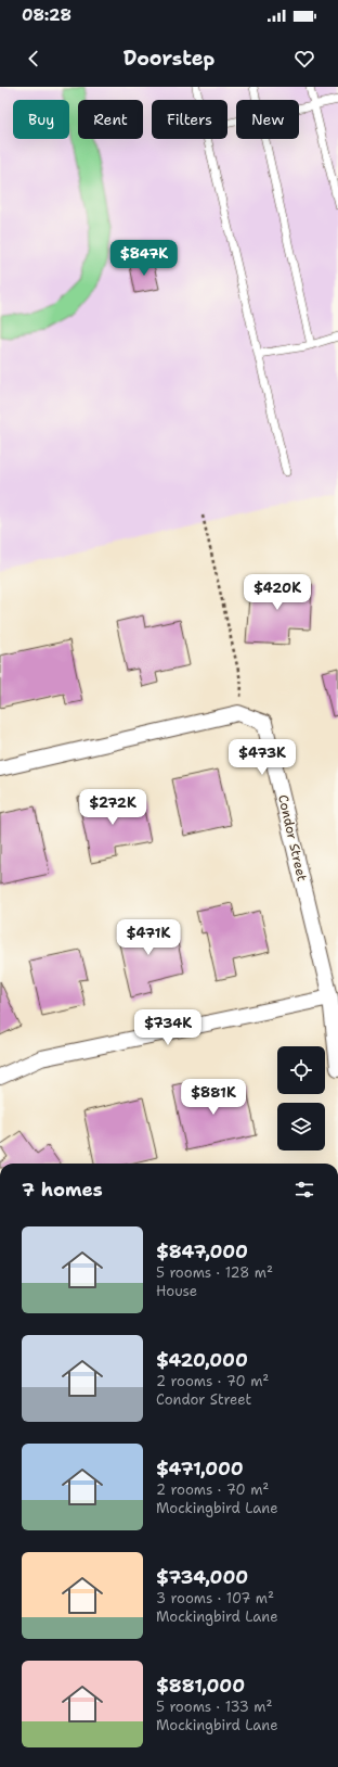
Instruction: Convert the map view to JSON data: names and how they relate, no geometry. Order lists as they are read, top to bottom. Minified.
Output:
{"streets":{"street":["Condor Street"]},"page":{"status":"08:28","header":"Doorstep","chip":["Buy","Rent","Filters","New"],"price":["$847K","$420K","$473K","$272K","$471K","$734K","$881K"],"heading":"7 homes","list":[{"name":"$847,000","note":"5 rooms · 128 m² · House"},{"name":"$420,000","note":"2 rooms · 70 m² · Condor Street"},{"name":"$471,000","note":"2 rooms · 70 m² · Mockingbird Lane"},{"name":"$734,000","note":"3 rooms · 107 m² · Mockingbird Lane"},{"name":"$881,000","note":"5 rooms · 133 m² · Mockingbird Lane"}]}}
